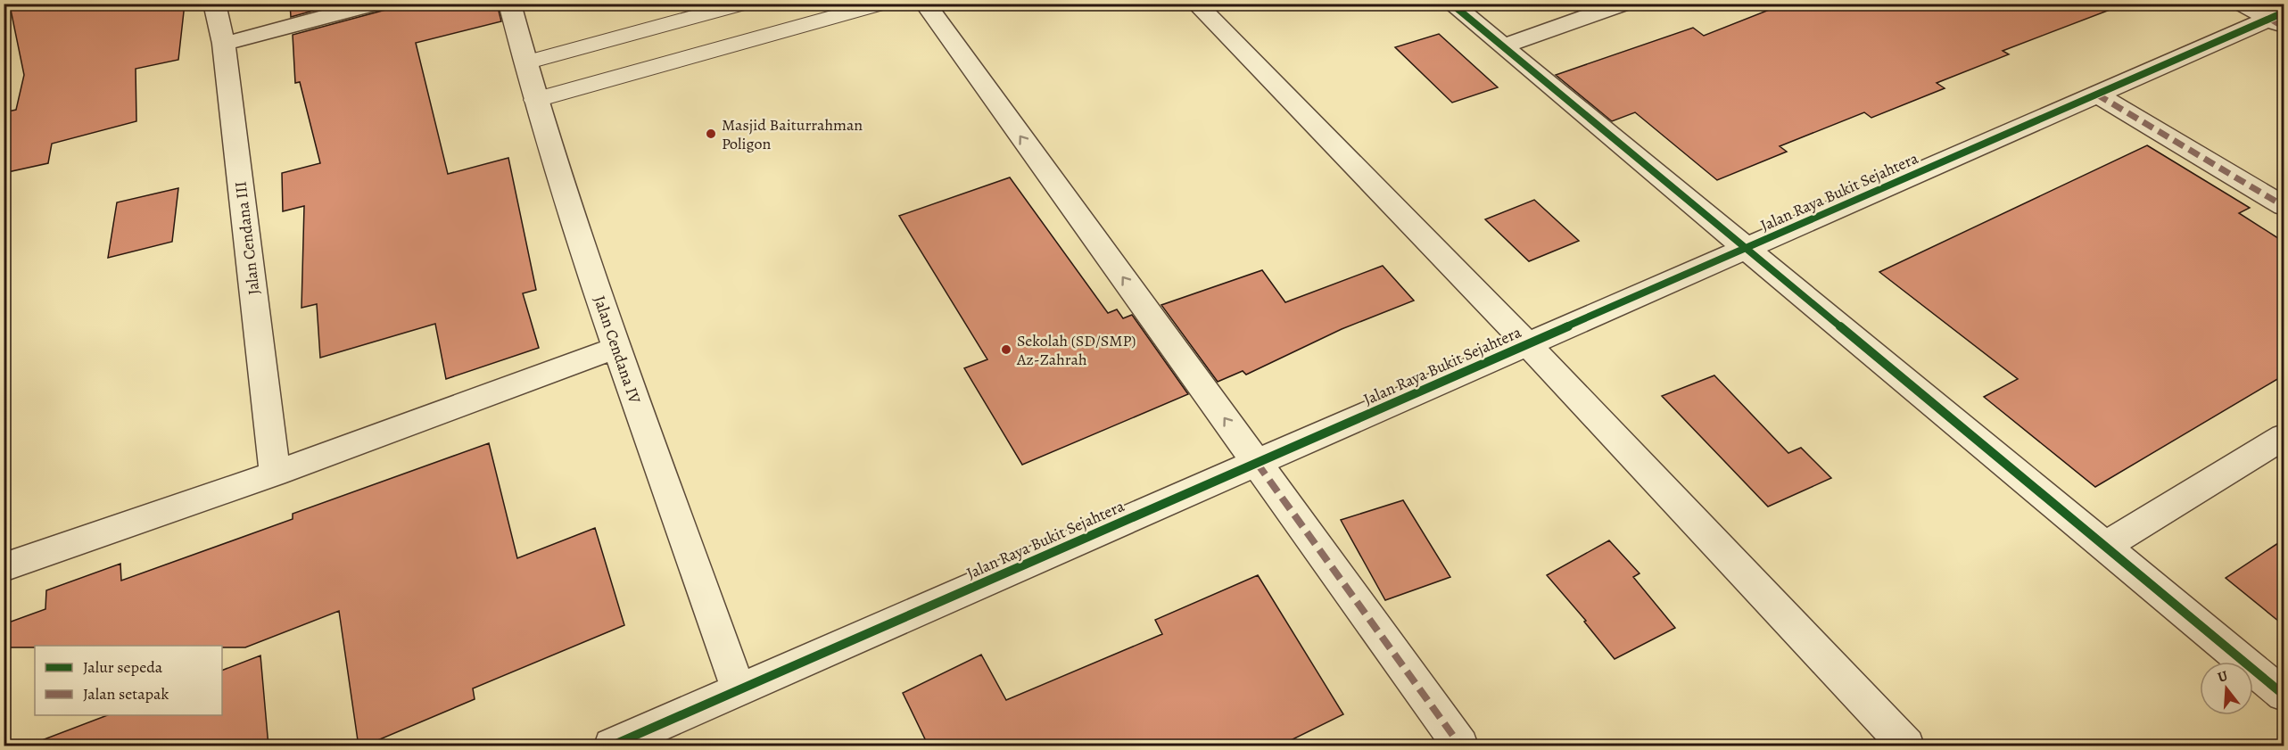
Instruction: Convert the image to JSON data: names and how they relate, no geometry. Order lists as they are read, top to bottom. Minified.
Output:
{"streets":{"street":["Jalan Raya Bukit Sejahtera","Jalan Cendana III","Jalan Cendana IV"]},"crossings":[["Jalan Raya Bukit Sejahtera","Jalan Cendana IV"]],"places":["Masjid Baiturrahman Poligon","Sekolah (SD/SMP) Az-Zahrah"],"legend":["Jalur sepeda","Jalan setapak"],"north":"top"}
